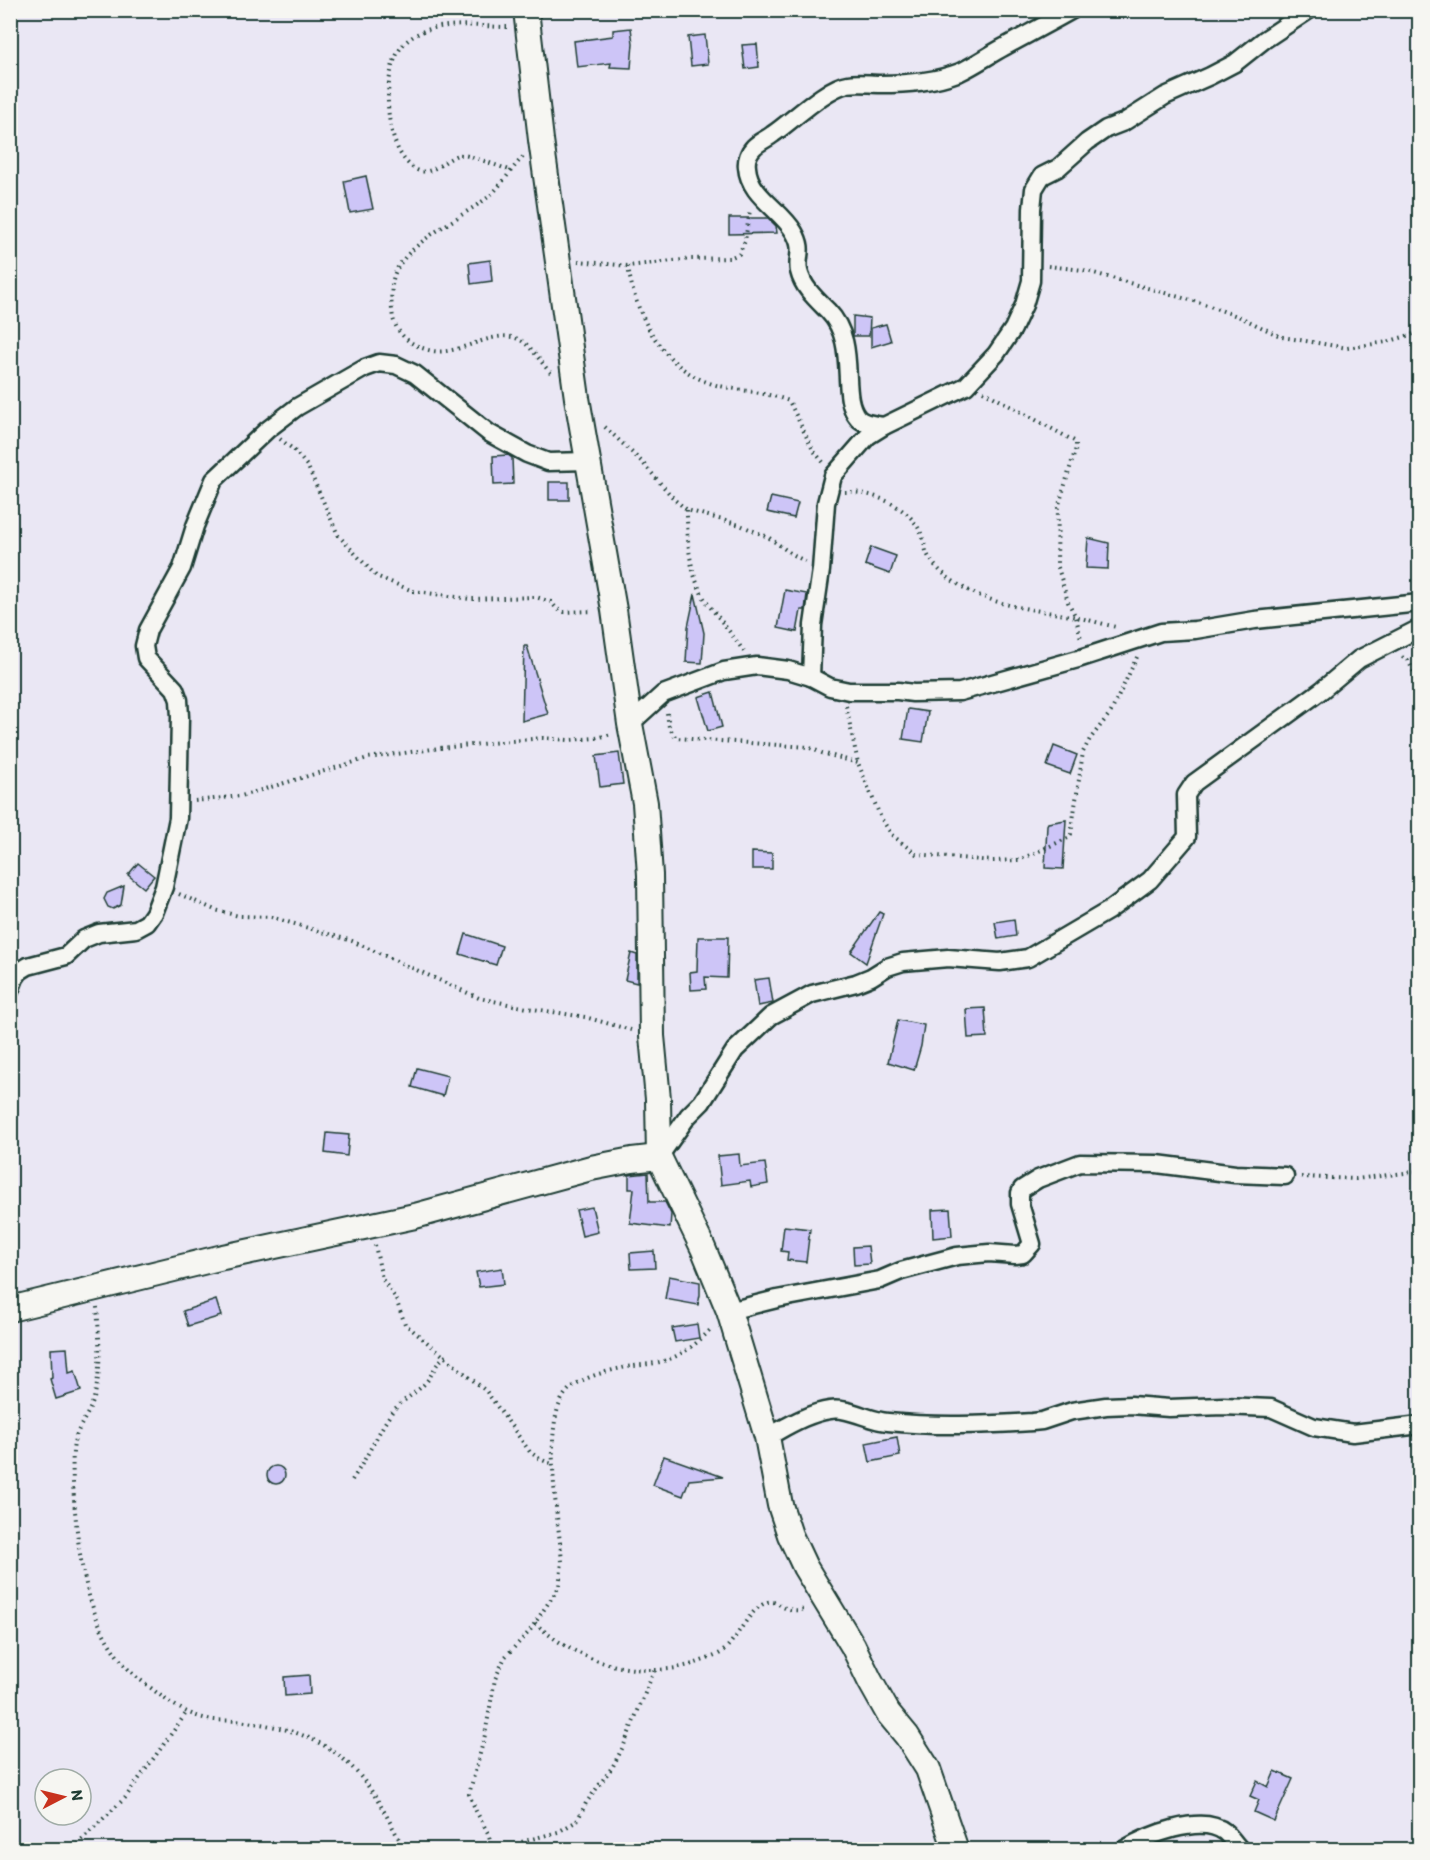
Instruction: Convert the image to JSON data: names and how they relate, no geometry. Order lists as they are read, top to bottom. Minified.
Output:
{"north":"right"}
